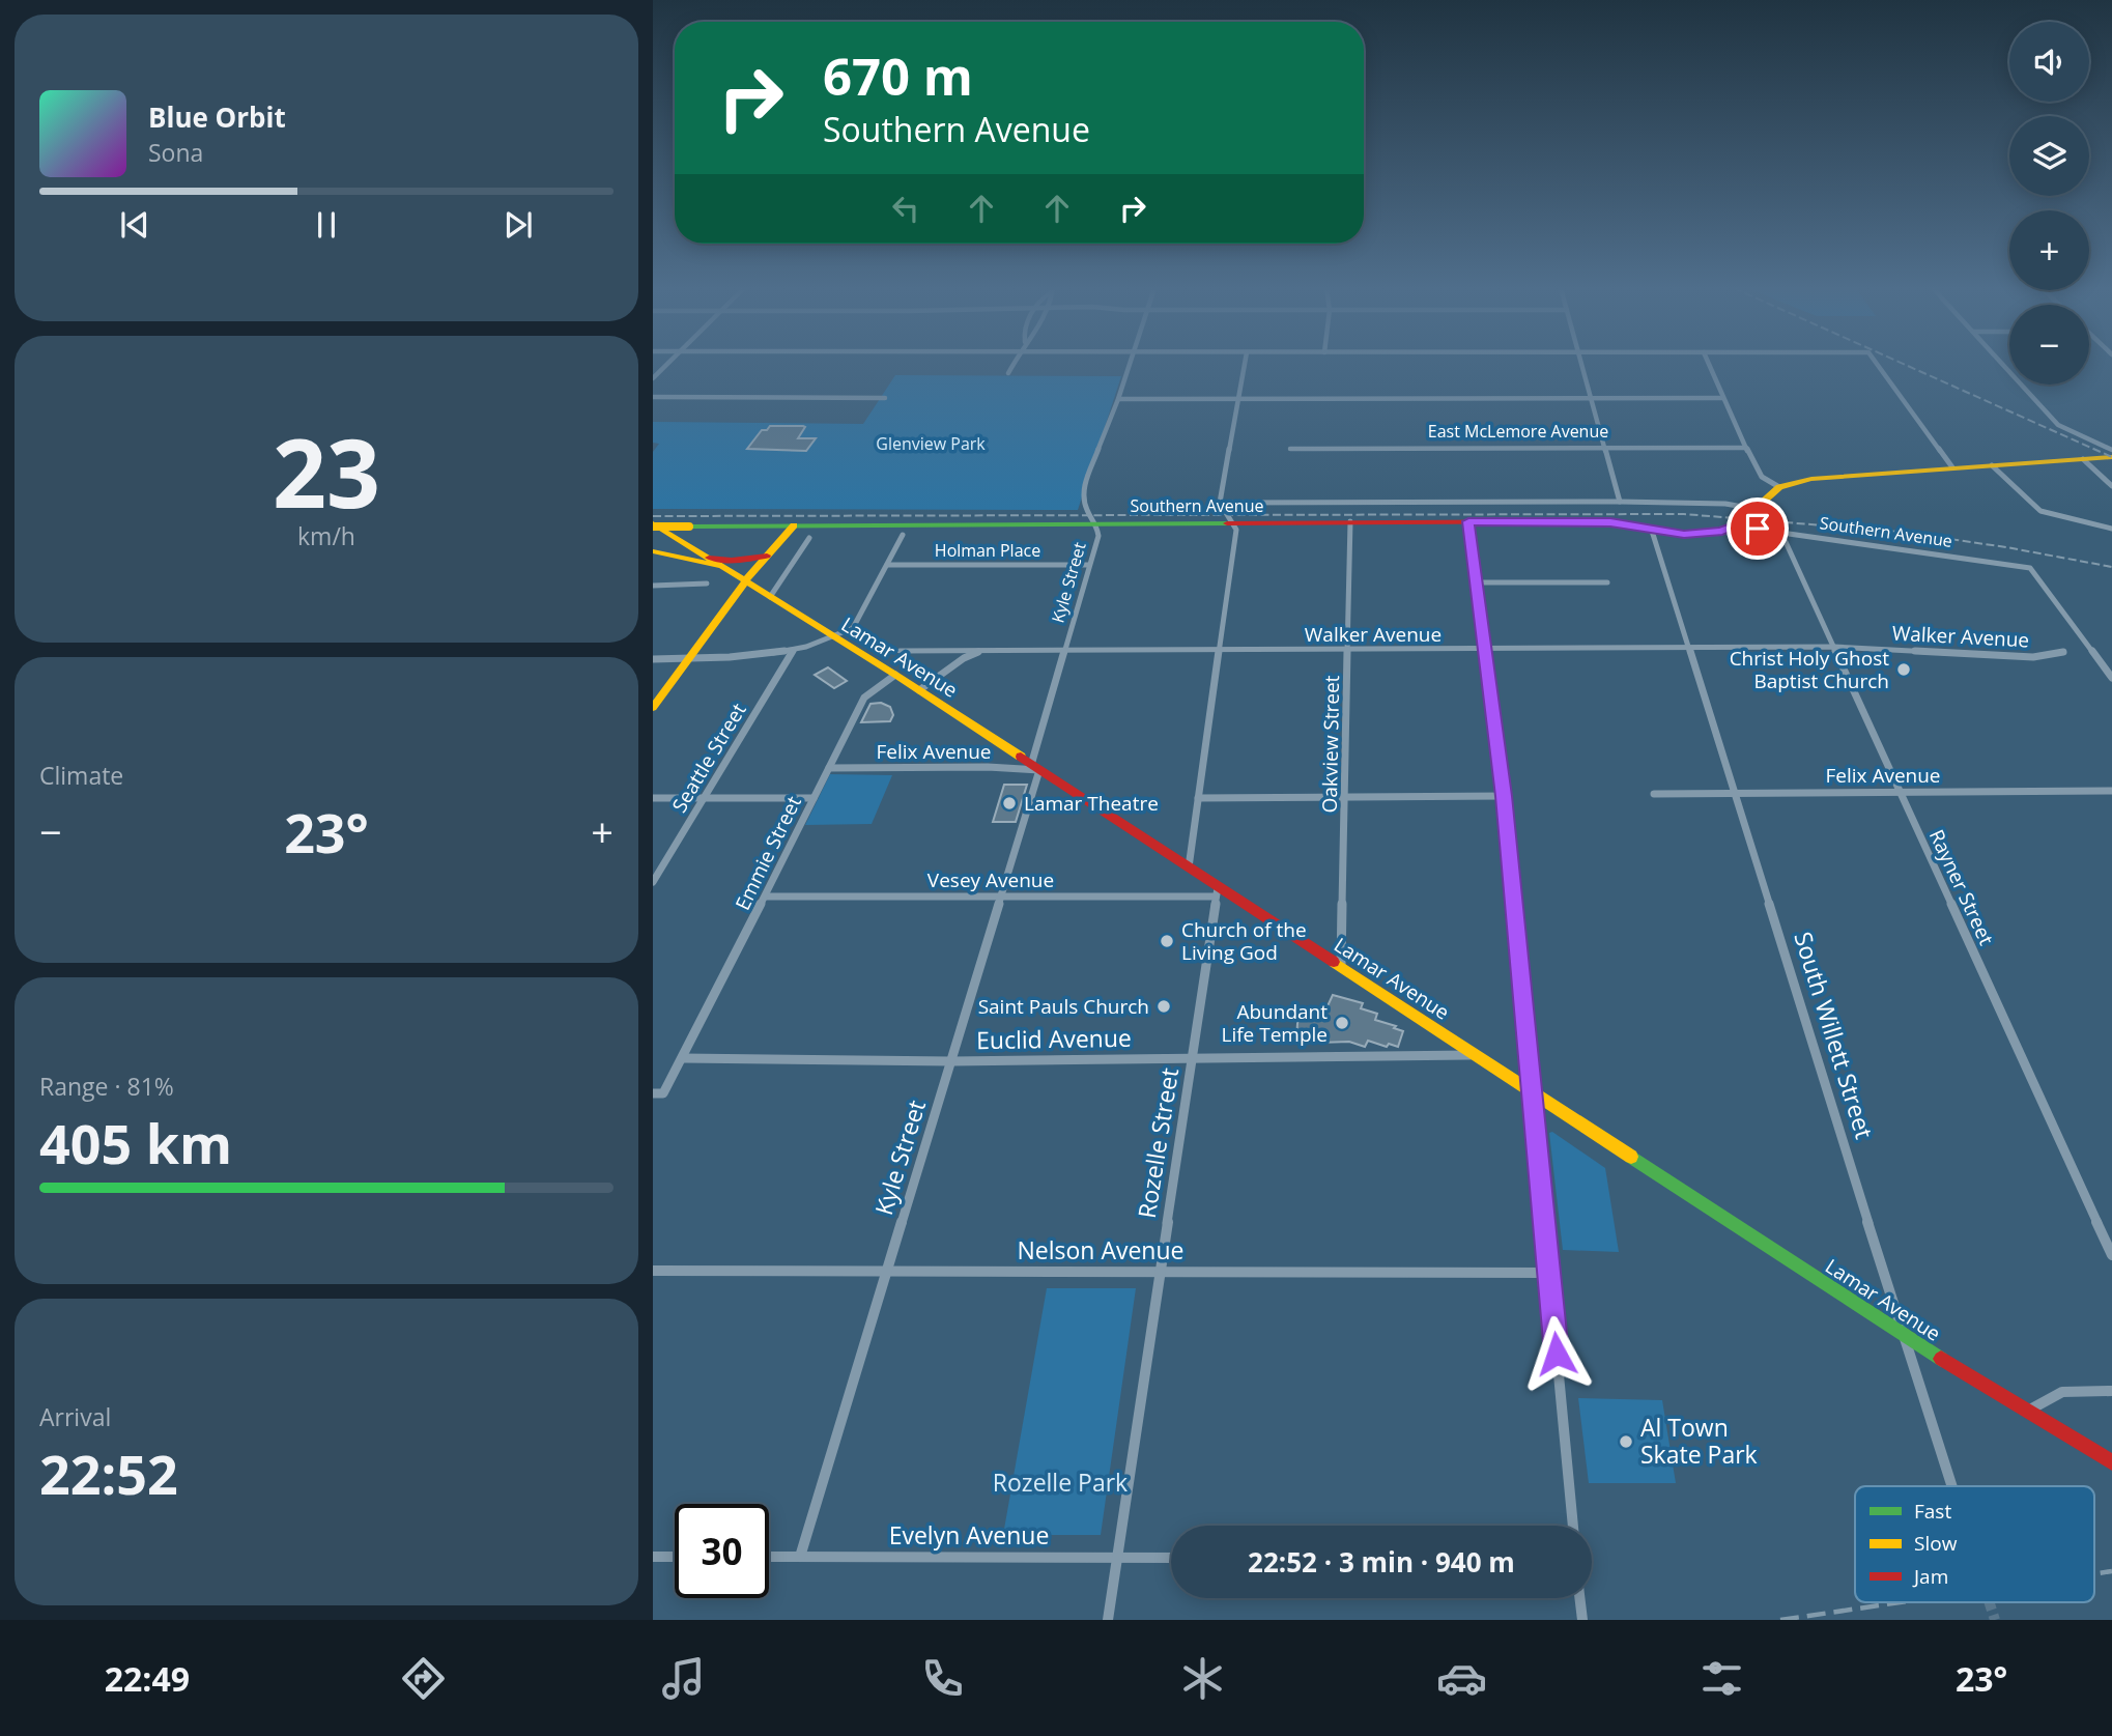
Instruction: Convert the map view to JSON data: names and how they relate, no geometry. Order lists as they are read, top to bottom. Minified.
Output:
{"streets":{"main road":["Southern Avenue","Lamar Avenue"],"street":["East McLemore Avenue","Holman Place","Kyle Street","Walker Avenue","Oakview Street","Felix Avenue","Seattle Street","Emmie Street","Vesey Avenue","Rayner Street","South Willett Street","Euclid Avenue","Rozelle Street","Nelson Avenue","Evelyn Avenue"]},"crossings":[["Southern Avenue","Kyle Street"],["Southern Avenue","Lamar Avenue"],["Southern Avenue","Oakview Street"],["Southern Avenue","Rayner Street"],["Southern Avenue","South Willett Street"],["Holman Place","Kyle Street"],["Kyle Street","Walker Avenue"],["Kyle Street","Lamar Avenue"],["Kyle Street","Felix Avenue"],["Kyle Street","Vesey Avenue"],["Kyle Street","Euclid Avenue"],["Kyle Street","Nelson Avenue"],["Kyle Street","Evelyn Avenue"],["Walker Avenue","Oakview Street"],["Walker Avenue","Rayner Street"],["Walker Avenue","South Willett Street"],["Lamar Avenue","Oakview Street"],["Lamar Avenue","Felix Avenue"],["Lamar Avenue","Emmie Street"],["Lamar Avenue","Vesey Avenue"],["Lamar Avenue","South Willett Street"],["Lamar Avenue","Euclid Avenue"],["Lamar Avenue","Rozelle Street"],["Felix Avenue","Emmie Street"],["Felix Avenue","Rayner Street"],["Felix Avenue","South Willett Street"],["Emmie Street","Vesey Avenue"],["Emmie Street","Euclid Avenue"],["Vesey Avenue","Rozelle Street"],["Euclid Avenue","Rozelle Street"],["Rozelle Street","Nelson Avenue"],["Rozelle Street","Evelyn Avenue"]],"parks":["Glenview Park","Rozelle Park"],"places":["Christ Holy Ghost Baptist Church","Lamar Theatre","Church of the Living God","Saint Pauls Church","Abundant Life Temple","Al Town Skate Park"],"legend":["Fast","Slow","Jam"],"page":{"map_buttons":["+","−"],"turn":["670 m","Southern Avenue"],"song":["Blue Orbit","Sona"],"tile":[["23","km/h"],"Climate",["Range · 81%","405 km"],["Arrival","22:52"]],"heat":["−","23°","+"],"limit":"30","trip":"22:52 · 3 min · 940 m","tabs":["22:49","23°"]}}
